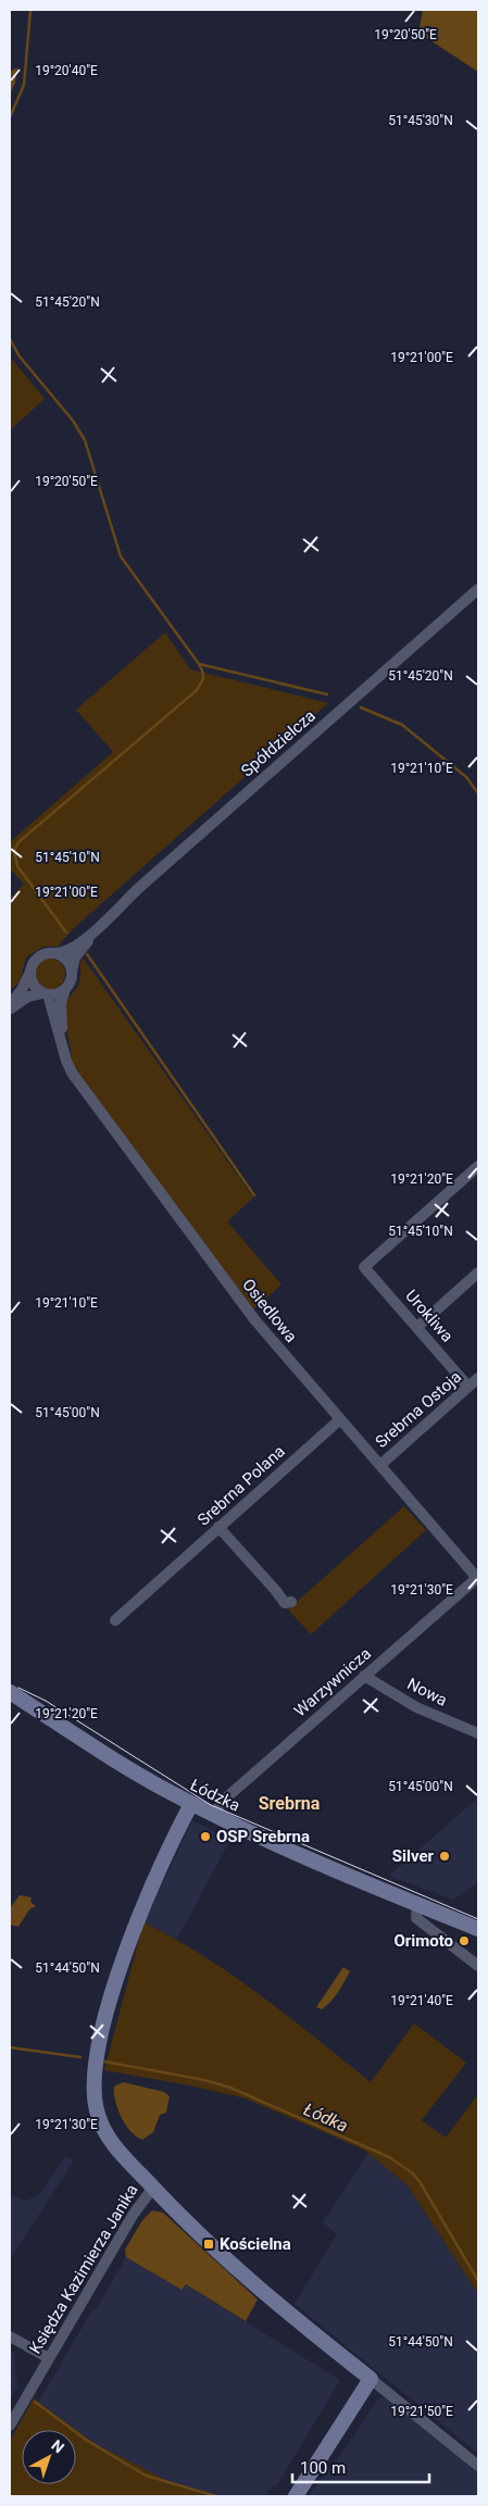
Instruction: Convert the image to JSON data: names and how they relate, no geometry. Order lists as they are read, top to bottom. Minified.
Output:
{"streets":{"street":["Spółdzielcza","Osiedlowa","Urokliwa","Srebrna Ostoja","Srebrna Polana","Warzywnicza","Nowa","Łódzka","Księdza Kazimierza Janika"]},"crossings":[["Osiedlowa","Srebrna Ostoja"],["Osiedlowa","Srebrna Polana"],["Osiedlowa","Warzywnicza"],["Urokliwa","Srebrna Ostoja"],["Warzywnicza","Nowa"],["Warzywnicza","Łódzka"]],"districts":["Srebrna"],"water":["Łódka"],"places":{"other":["OSP Srebrna","Silver","Orimoto"],"transit":["Kościelna"]},"scale_bar":"100 m","north":"top right","coordinates":["19°20'50\"E","19°20'40\"E","51°45'30\"N","51°45'20\"N","19°21'00\"E","19°21'10\"E","51°45'10\"N","19°21'20\"E","51°45'00\"N","19°21'30\"E","51°44'50\"N","19°21'40\"E","19°21'50\"E"]}
